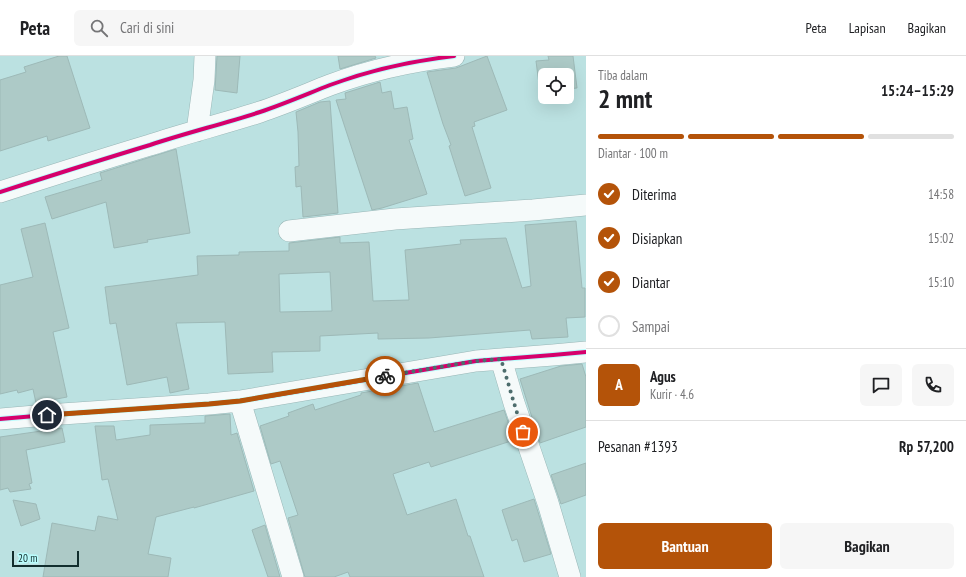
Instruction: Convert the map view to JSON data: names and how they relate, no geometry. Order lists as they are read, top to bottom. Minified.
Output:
{"scale_bar":"20 m","page":{"header":"Peta","search":"Cari di sini","nav":["Peta","Lapisan","Bagikan"],"heading":["2 mnt","Tiba dalam","15:24–15:29"],"panel":["Agus","Kurir · 4.6","Pesanan #1393","Rp 57,200"],"bar":"Diantar · 100 m","list":[["Diterima","14:58"],["Disiapkan","15:02"],["Diantar","15:10"],"Sampai"],"round":"A","buttons":["Bantuan","Bagikan"],"scale":"20 m"}}
